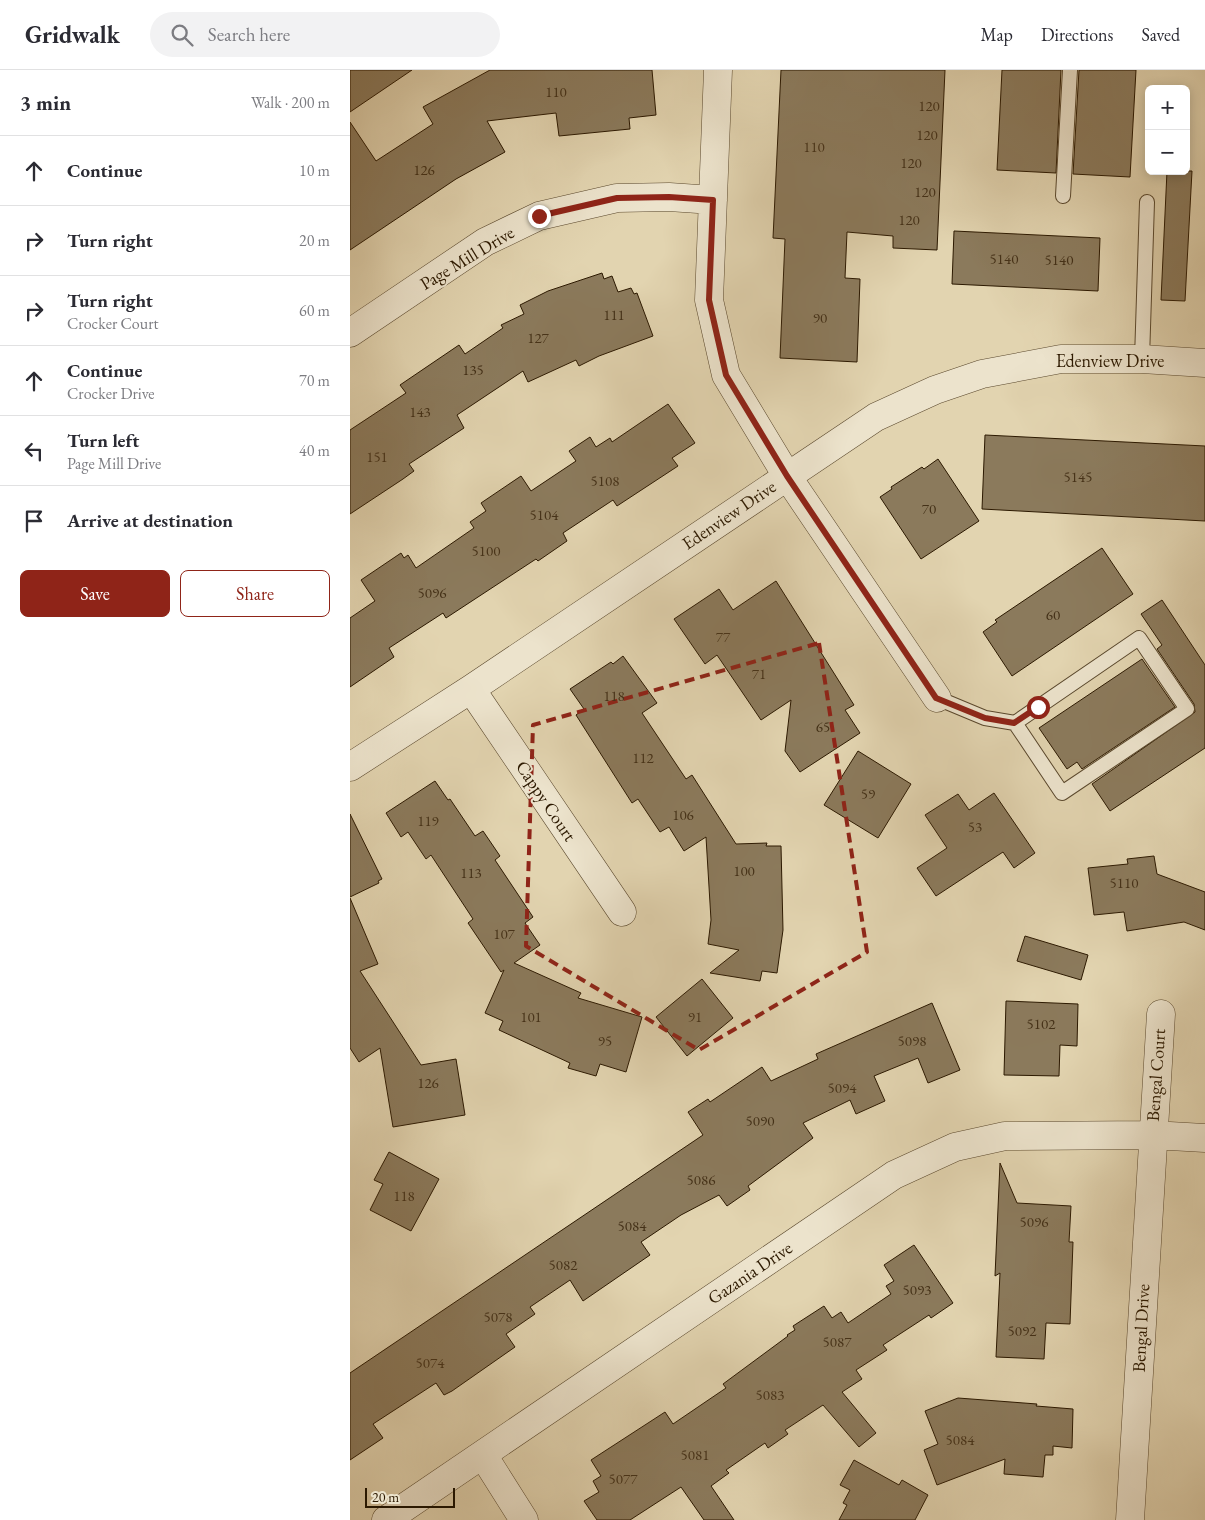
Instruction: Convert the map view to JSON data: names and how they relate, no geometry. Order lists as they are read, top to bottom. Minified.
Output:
{"streets":{"street":["Page Mill Drive","Edenview Drive","Cappy Court","Bengal Court","Gazania Drive","Bengal Drive"]},"crossings":[["Edenview Drive","Cappy Court"],["Bengal Court","Gazania Drive"],["Bengal Court","Bengal Drive"],["Gazania Drive","Bengal Drive"]],"house_numbers":["110","120","120","110","120","126","120","120","5140","5140","111","90","127","135","143","151","5145","5108","70","5104","5100","5096","60","77","71","118","65","112","59","106","119","53","100","113","5110","107","101","91","5102","95","5098","126","5094","5090","5086","118","5096","5084","5082","5093","5078","5092","5087","5074","5083","5084","5081","5077"],"scale_bar":"20 m","page":{"header":"Gridwalk","search":"Search here","nav":["Map","Directions","Saved"],"heading":["3 min","Walk · 200 m"],"map_buttons":["+","−"],"list":[["Continue","10 m"],["Turn right","20 m"],["Turn right","Crocker Court","60 m"],["Continue","Crocker Drive","70 m"],["Turn left","Page Mill Drive","40 m"],"Arrive at destination"],"buttons":["Save","Share"],"scale":"20 m"}}
